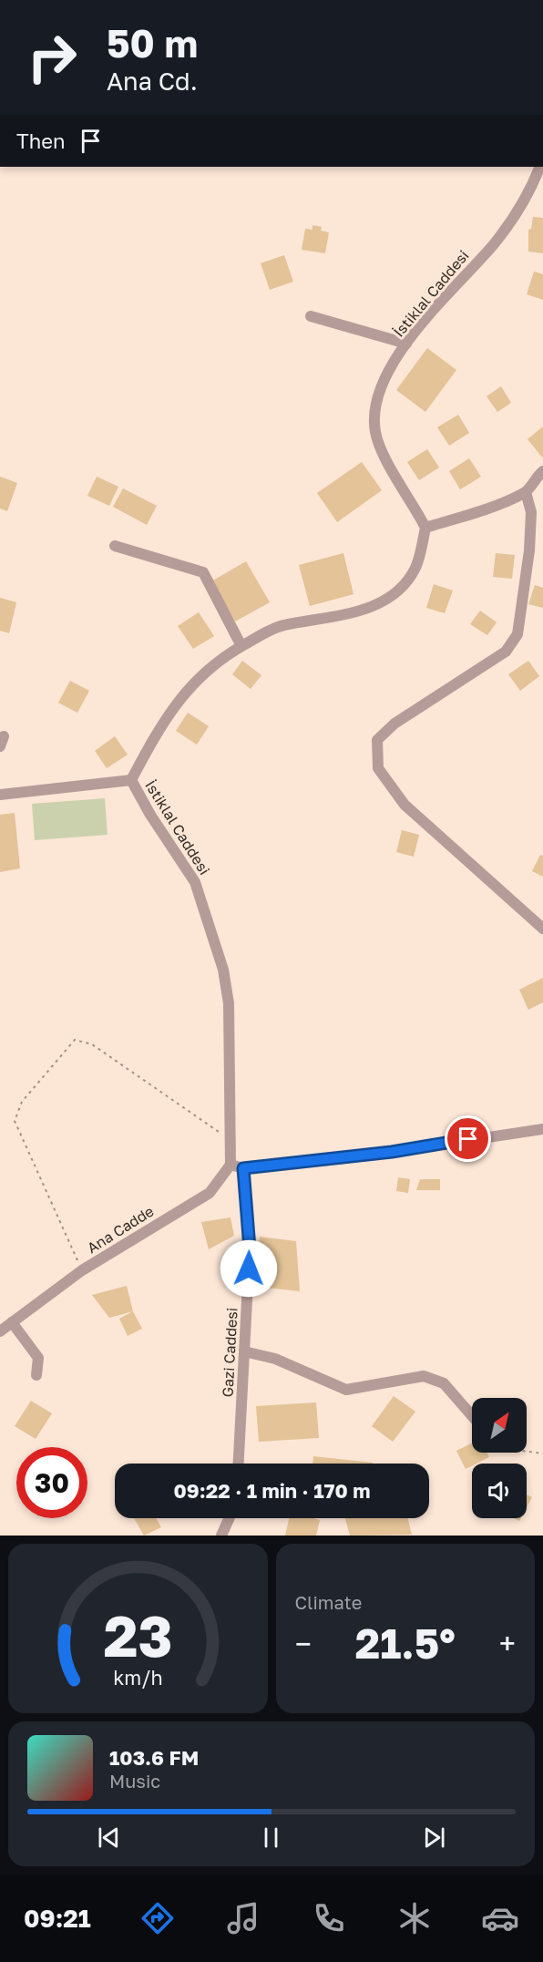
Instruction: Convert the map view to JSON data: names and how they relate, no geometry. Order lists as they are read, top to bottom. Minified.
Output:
{"streets":{"street":["İstiklal Caddesi","Ana Cadde","Gazi Caddesi"]},"north":"top right","page":{"turn":["50 m","Ana Cd."],"then":"Then","limit":"30","trip":"09:22 · 1 min · 170 m","tile":"Climate","heat":["−","21.5°","+"],"song":["103.6 FM","Music"],"tabs":"09:21","gauge":["23","km/h"]}}
